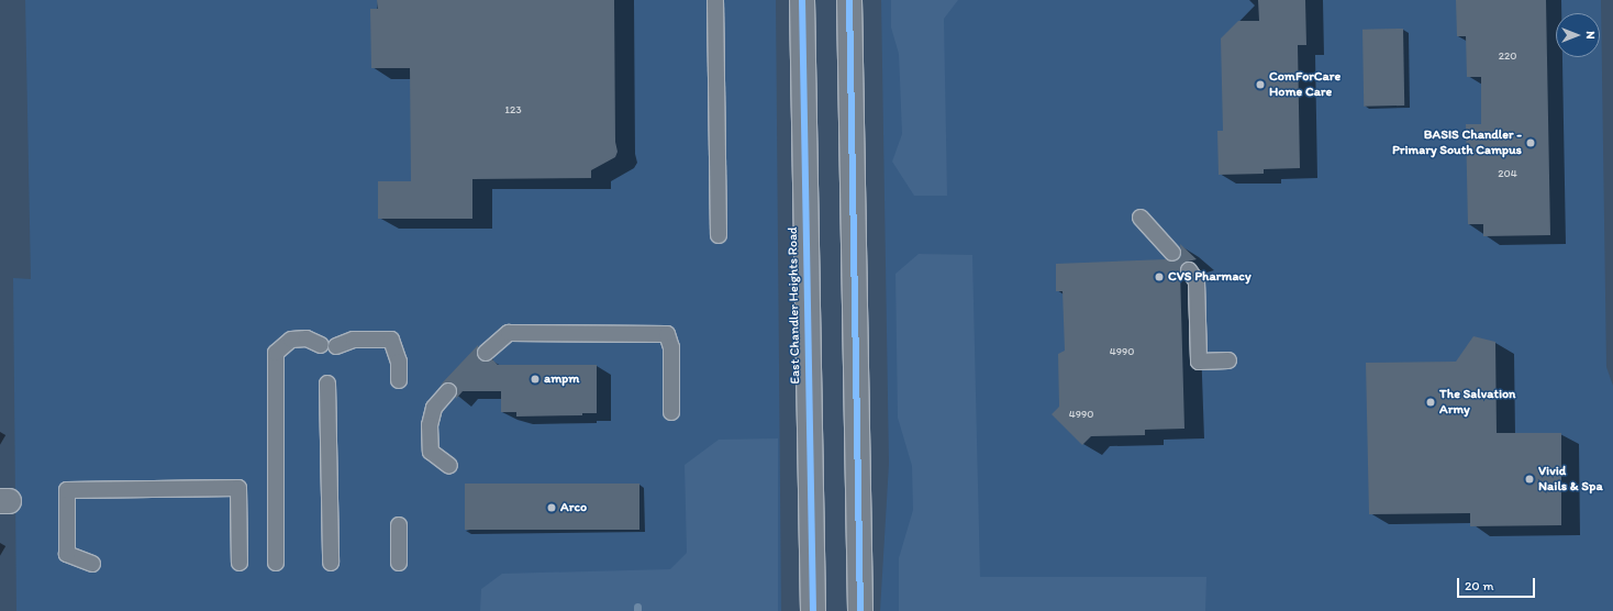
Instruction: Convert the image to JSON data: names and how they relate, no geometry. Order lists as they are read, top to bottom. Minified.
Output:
{"streets":{"main road":["East Chandler Heights Road"]},"places":["ComForCare Home Care","BASIS Chandler - Primary South Campus","CVS Pharmacy","ampm","The Salvation Army","Vivid Nails & Spa","Arco"],"house_numbers":["220","123","204","4990","4990"],"scale_bar":"20 m","north":"right"}
